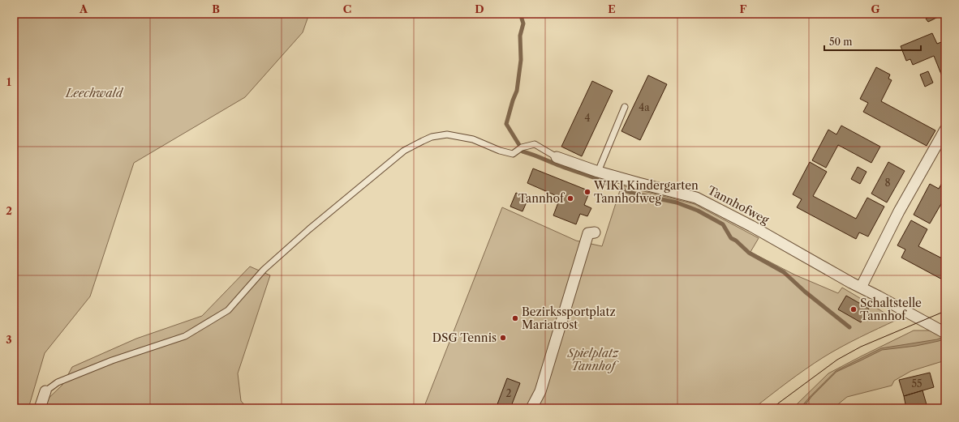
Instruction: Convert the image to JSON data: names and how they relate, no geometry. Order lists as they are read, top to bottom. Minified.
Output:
{"streets":{"street":["Tannhofweg"]},"parks":["Leechwald","Spielplatz Tannhof"],"places":["WIKI Kindergarten Tannhofweg","Tannhof","Schaltstelle Tannhof","Bezirkssportplatz Mariatrost","DSG Tennis"],"house_numbers":["4a","4","8","55","2"],"scale_bar":"50 m","grid":{"columns":["A","B","C","D","E","F","G"],"rows":["1","2","3"]}}
